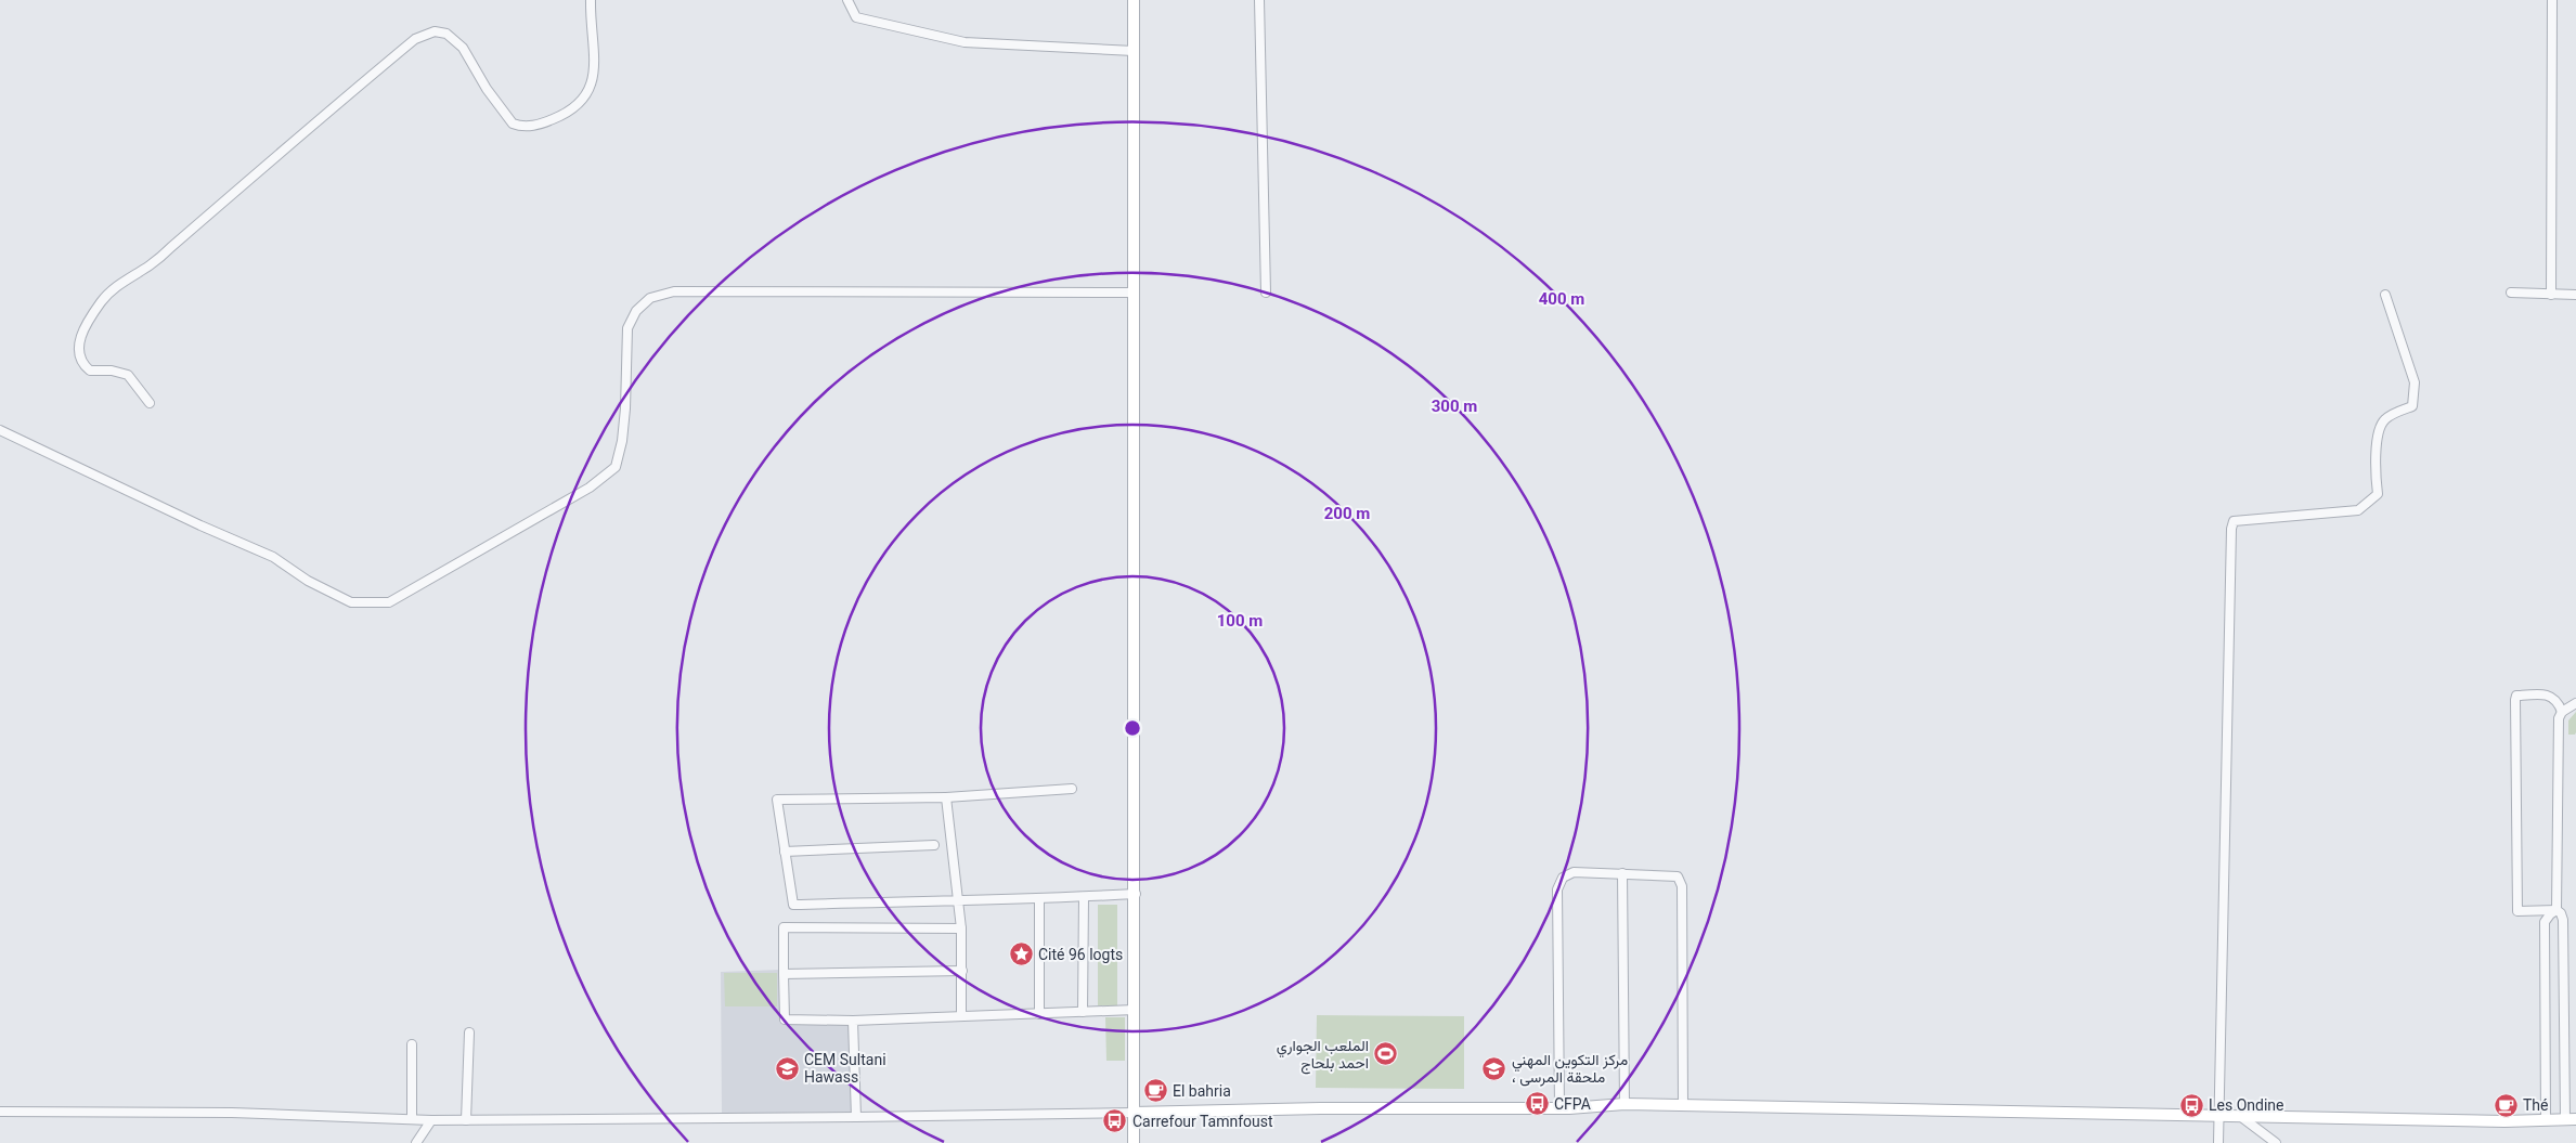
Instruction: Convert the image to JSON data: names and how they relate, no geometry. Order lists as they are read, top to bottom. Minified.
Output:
{"places":{"place":["Cité 96 logts"],"sports":["الملعب الجواري احمد بلحاج"],"school or university":["CEM Sultani Hawass","مركز التكوين المهني ، ملحقة المرسى"],"cafe":["El bahria","Thé"],"bus stop":["CFPA","Les Ondine","Carrefour Tamnfoust"]},"rings":["400 m","300 m","200 m","100 m"]}
